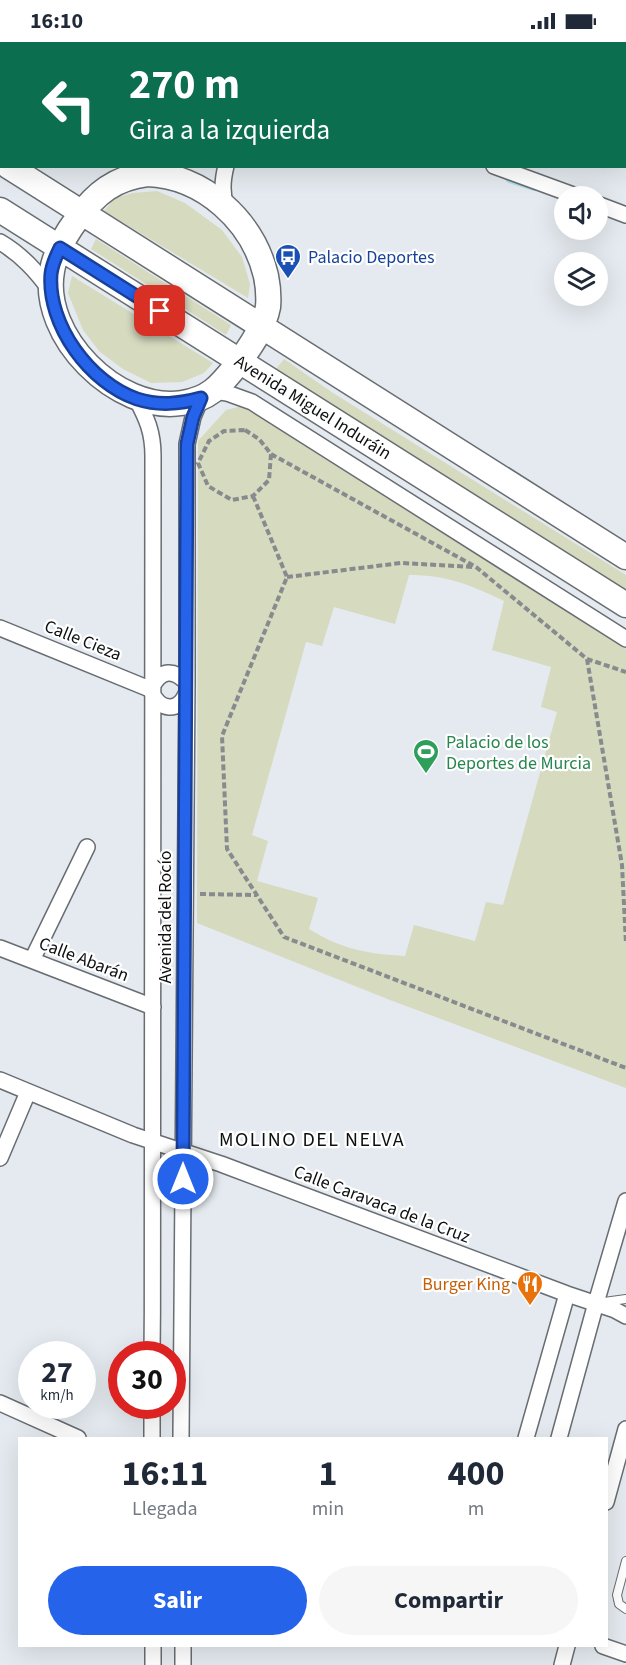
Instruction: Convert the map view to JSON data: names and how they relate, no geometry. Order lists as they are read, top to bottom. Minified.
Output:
{"streets":{"main road":["Avenida Miguel Induráin"],"street":["Calle Cieza","Avenida del Rocío","Calle Abarán","Calle Caravaca de la Cruz"]},"crossings":[["Calle Cieza","Avenida del Rocío"],["Avenida del Rocío","Calle Abarán"],["Avenida del Rocío","Calle Caravaca de la Cruz"]],"districts":["MOLINO DEL NELVA"],"places":{"bus stop":["Palacio Deportes"],"sports":["Palacio de los Deportes de Murcia"],"restaurant":["Burger King"]},"page":{"status":"16:10","turn":["270 m","Gira a la izquierda"],"speed":"27 km/h","limit":"30","eta":["16:11","Llegada","1","min","400","m"],"buttons":["Salir","Compartir"]}}
